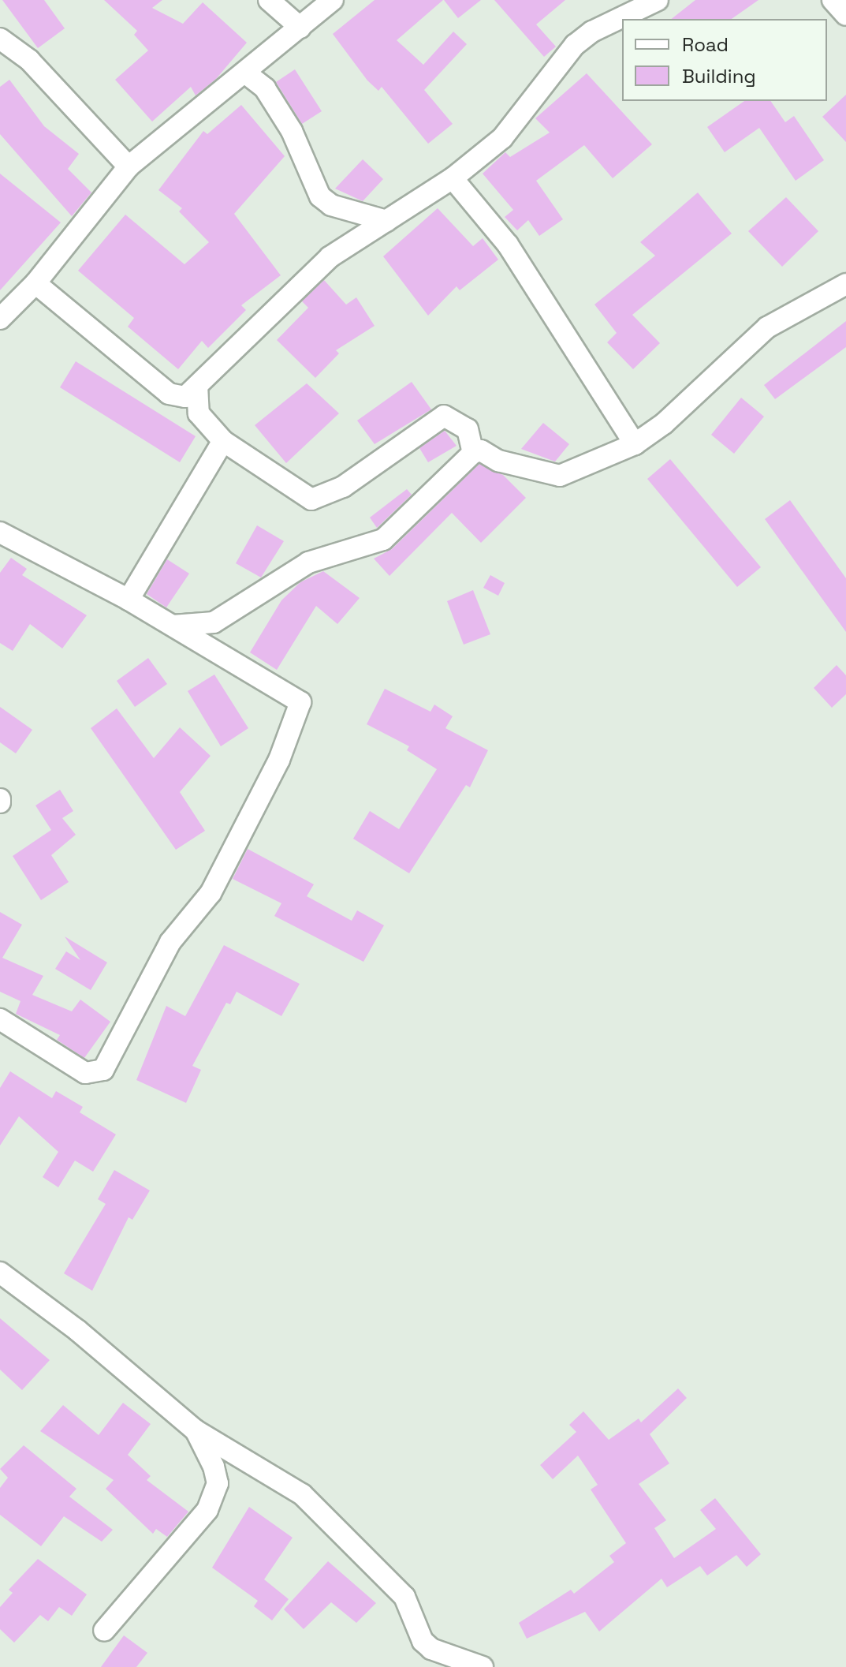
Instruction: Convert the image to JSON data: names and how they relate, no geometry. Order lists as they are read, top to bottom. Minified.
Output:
{"legend":["Road","Building"]}
